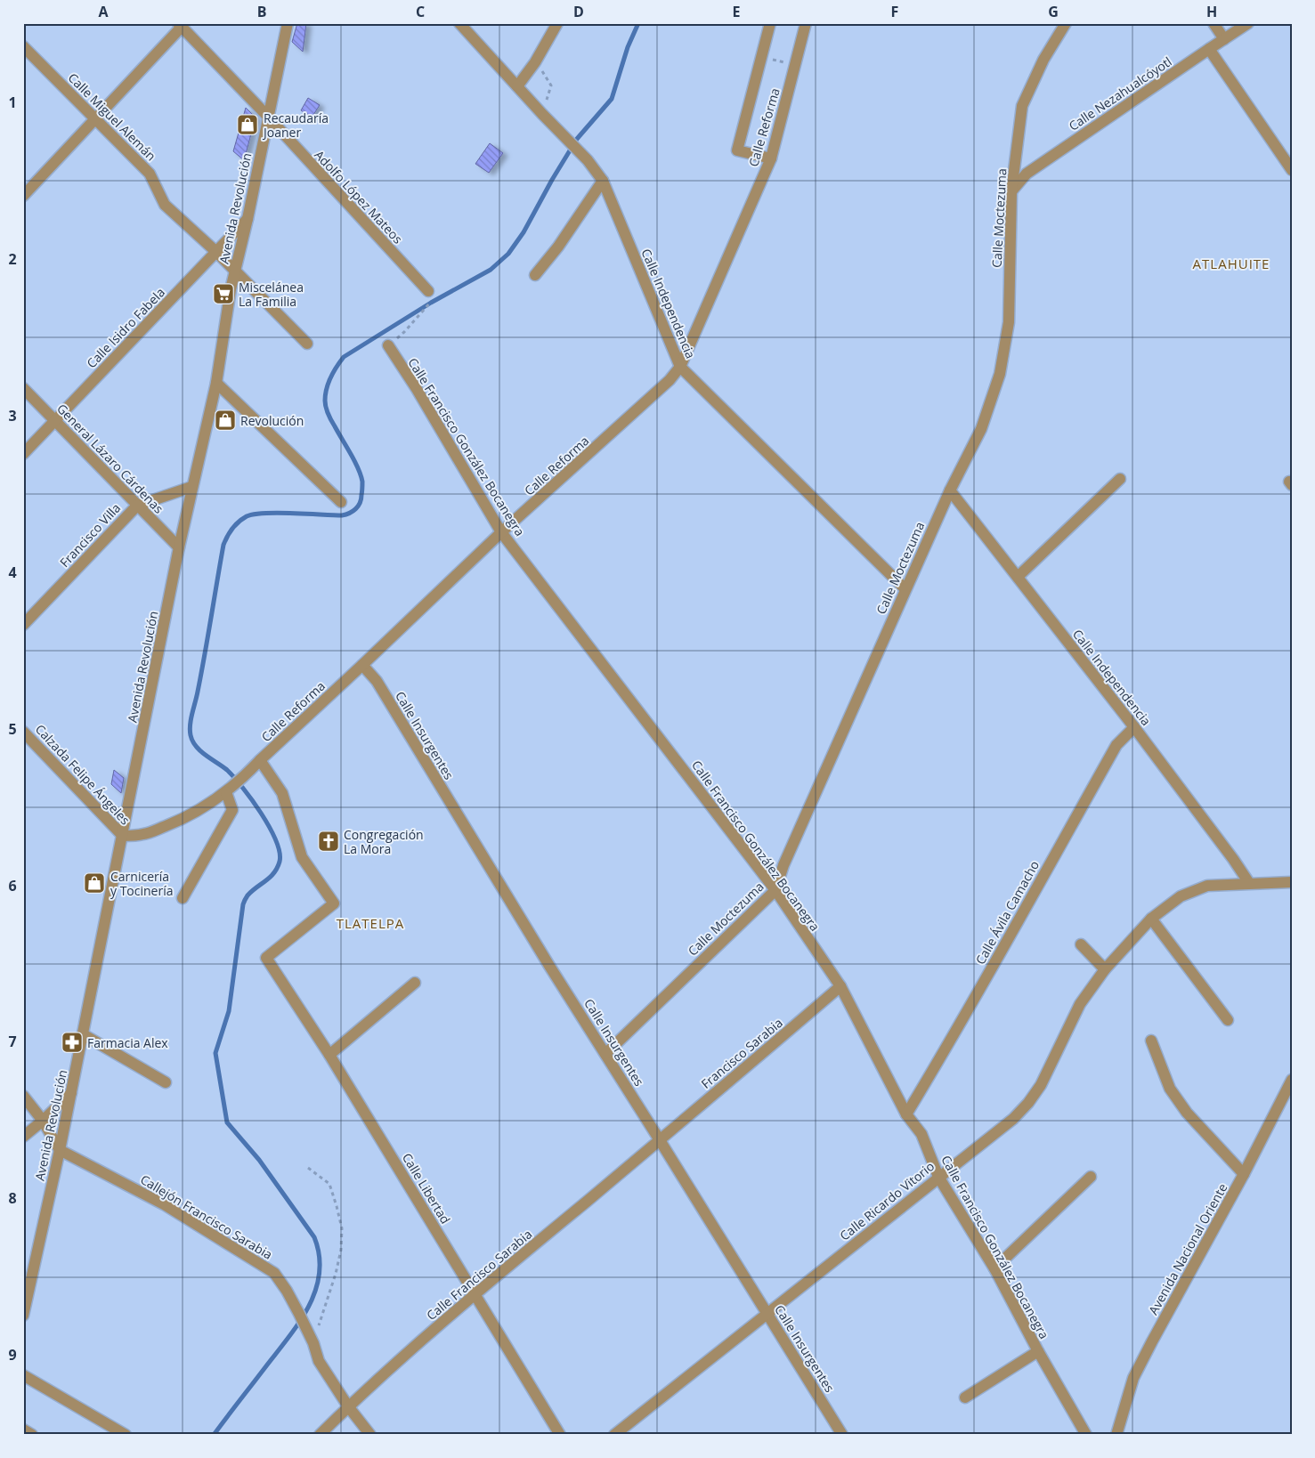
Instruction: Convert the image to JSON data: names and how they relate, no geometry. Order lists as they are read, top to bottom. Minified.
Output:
{"streets":{"street":["Calle Nezahualcóyotl","Calle Miguel Alemán","Calle Reforma","Adolfo López Mateos","Avenida Revolución","Calle Moctezuma","Calle Independencia","Calle Isidro Fabela","Calle Francisco González Bocanegra","General Lázaro Cárdenas","Francisco Villa","Calle Insurgentes","Calzada Felipe Ángeles","Calle Ávila Camacho","Francisco Sarabia","Calle Libertad","Calle Ricardo Vitorio","Callejón Francisco Sarabia","Avenida Nacional Oriente","Calle Francisco Sarabia"]},"crossings":[["Calle Nezahualcóyotl","Calle Moctezuma"],["Calle Miguel Alemán","Avenida Revolución"],["Calle Miguel Alemán","Calle Isidro Fabela"],["Calle Reforma","Avenida Revolución"],["Calle Reforma","Calle Independencia"],["Calle Reforma","Calle Francisco González Bocanegra"],["Calle Reforma","Calle Insurgentes"],["Calle Reforma","Calzada Felipe Ángeles"],["Calle Reforma","Calle Libertad"],["Adolfo López Mateos","Avenida Revolución"],["Avenida Revolución","Calle Isidro Fabela"],["Avenida Revolución","General Lázaro Cárdenas"],["Avenida Revolución","Francisco Villa"],["Avenida Revolución","Calzada Felipe Ángeles"],["Avenida Revolución","Callejón Francisco Sarabia"],["Calle Moctezuma","Calle Independencia"],["Calle Moctezuma","Calle Francisco González Bocanegra"],["Calle Moctezuma","Calle Insurgentes"],["Calle Independencia","Calle Ávila Camacho"],["Calle Independencia","Calle Ricardo Vitorio"],["Calle Isidro Fabela","General Lázaro Cárdenas"],["Calle Francisco González Bocanegra","Calle Ávila Camacho"],["Calle Francisco González Bocanegra","Francisco Sarabia"],["Calle Francisco González Bocanegra","Calle Ricardo Vitorio"],["General Lázaro Cárdenas","Francisco Villa"],["Calle Insurgentes","Francisco Sarabia"],["Calle Insurgentes","Calle Ricardo Vitorio"],["Calle Insurgentes","Calle Francisco Sarabia"],["Francisco Sarabia","Calle Francisco Sarabia"],["Calle Libertad","Calle Francisco Sarabia"],["Callejón Francisco Sarabia","Calle Francisco Sarabia"]],"districts":["ATLAHUITE","TLATELPA"],"places":{"shop":["Recaudaría Joaner","Revolución","Carnicería y Tocinería"],"supermarket":["Miscelánea La Familia"],"church":["Congregación La Mora"],"pharmacy":["Farmacia Alex"]},"grid":{"columns":["A","B","C","D","E","F","G","H"],"rows":["1","2","3","4","5","6","7","8","9"]}}
